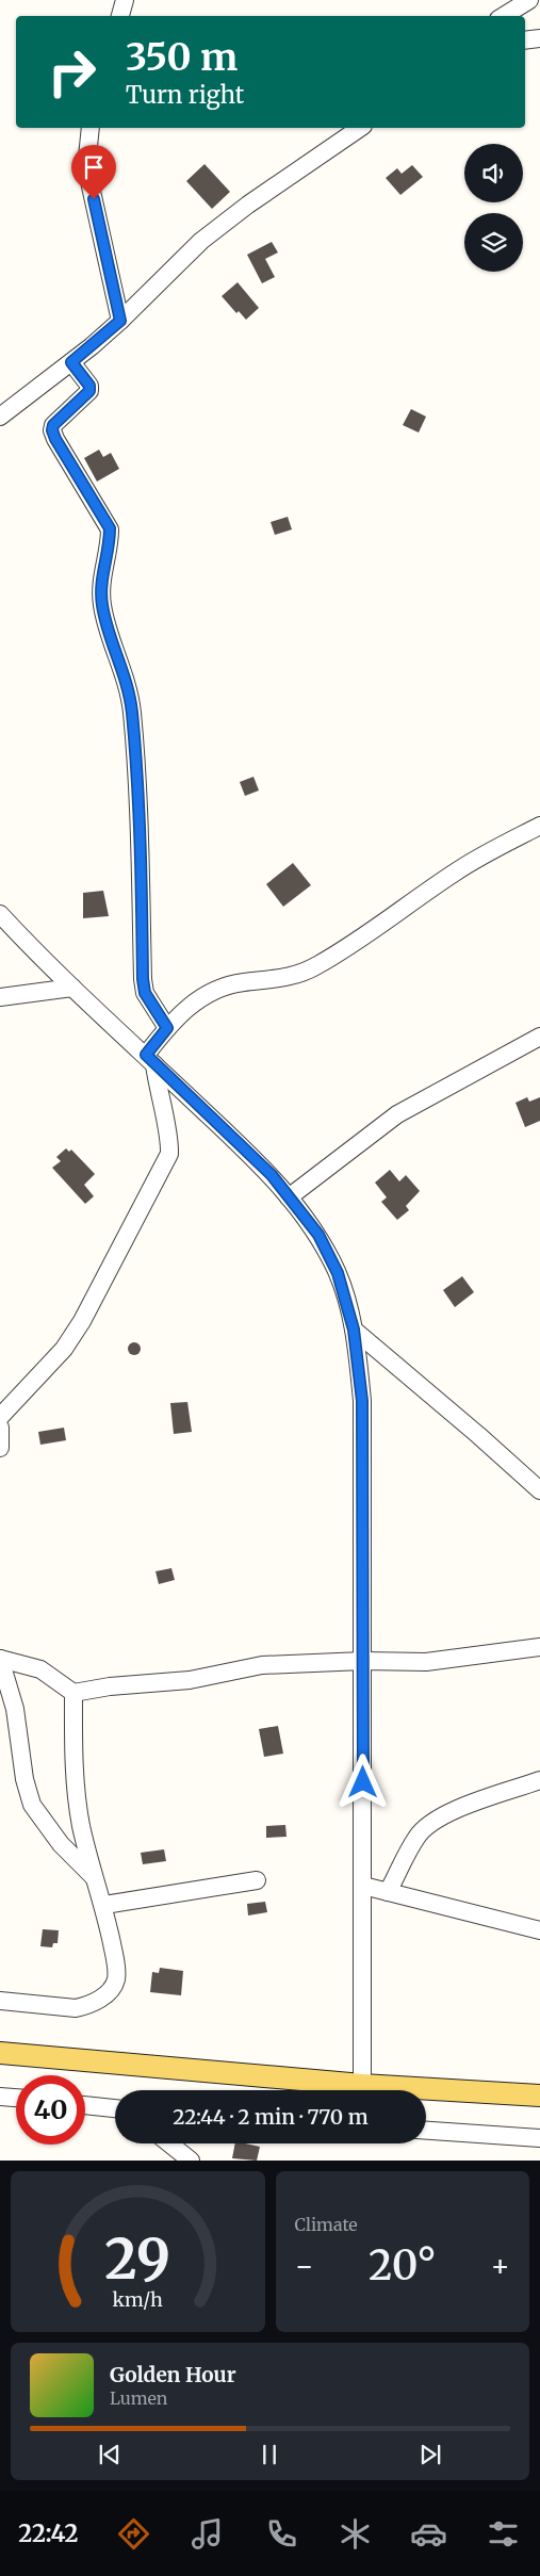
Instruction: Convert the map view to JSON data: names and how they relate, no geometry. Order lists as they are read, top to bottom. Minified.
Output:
{"page":{"turn":["350 m","Turn right"],"limit":"40","trip":"22:44 · 2 min · 770 m","tile":"Climate","heat":["−","20°","+"],"song":["Golden Hour","Lumen"],"tabs":"22:42","gauge":["29","km/h"]}}
